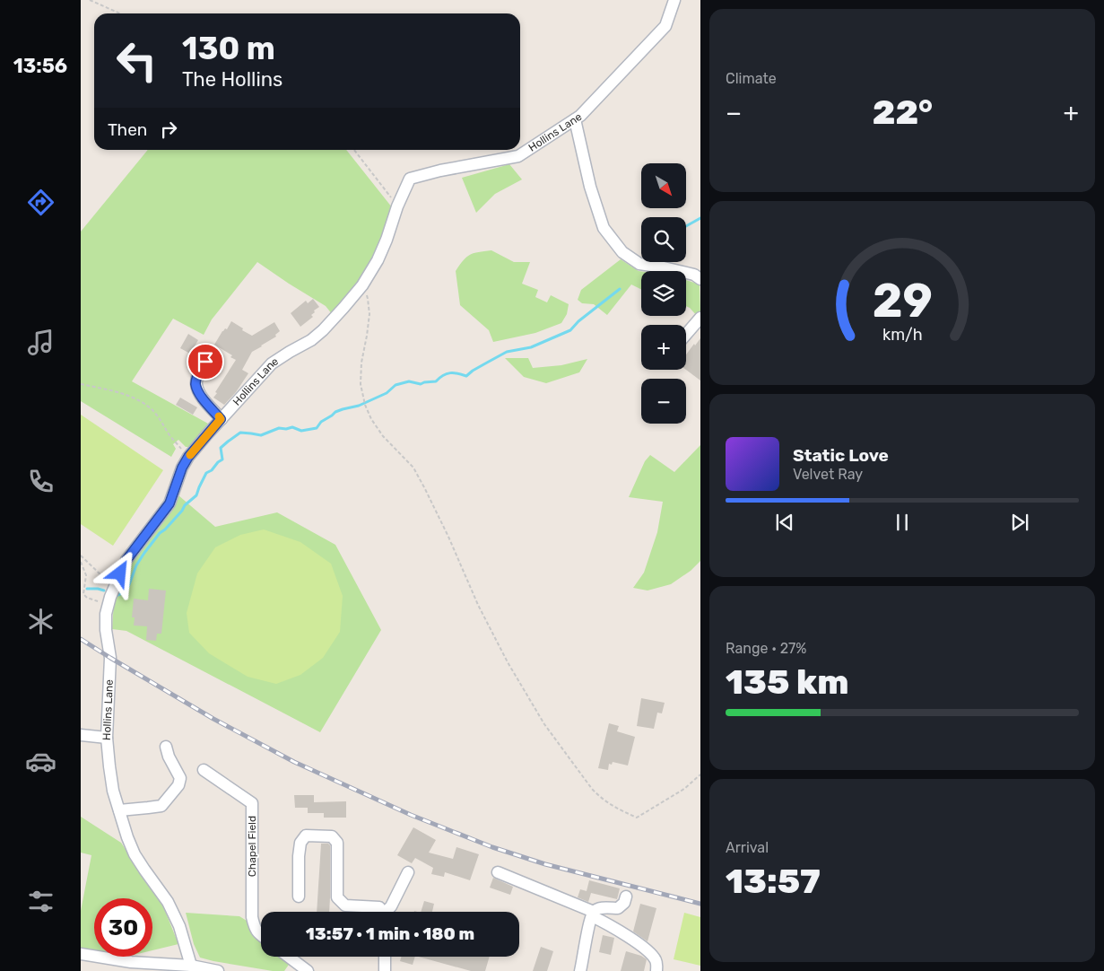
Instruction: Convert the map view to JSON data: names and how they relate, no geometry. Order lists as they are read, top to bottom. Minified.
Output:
{"streets":{"street":["Hollins Lane","Chapel Field"]},"north":"bottom right","page":{"tabs":"13:56","tile":["Climate",["Range · 27%","135 km"],["Arrival","13:57"]],"turn":["130 m","The Hollins"],"heat":["−","22°","+"],"then":"Then","map_buttons":["+","−"],"song":["Static Love","Velvet Ray"],"limit":"30","trip":"13:57 · 1 min · 180 m","gauge":["29","km/h"]}}
